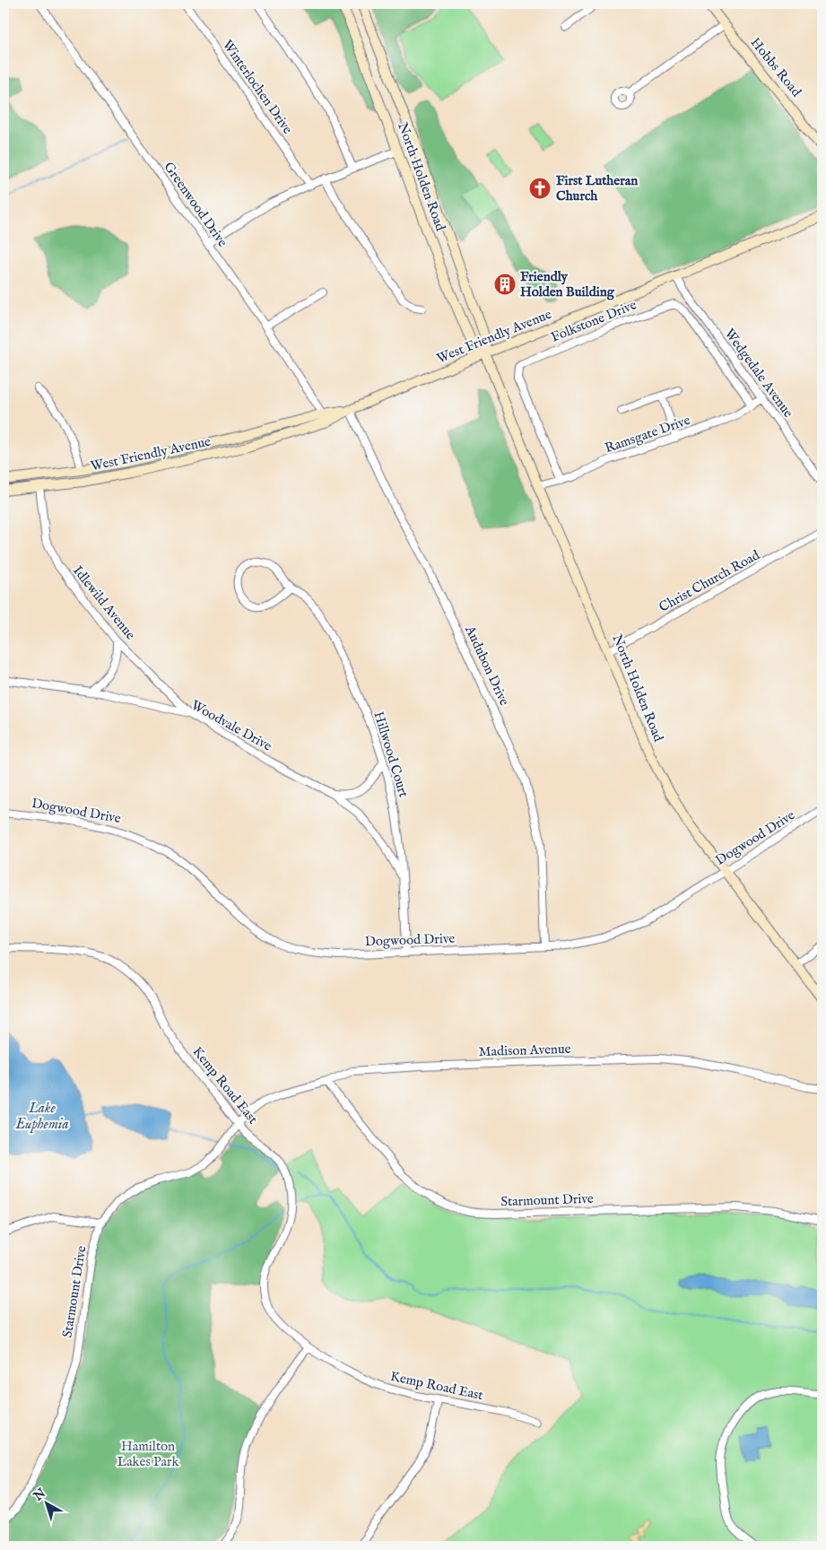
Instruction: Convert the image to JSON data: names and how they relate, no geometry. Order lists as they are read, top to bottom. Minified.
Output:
{"streets":{"main road":["Hobbs Road","North Holden Road","West Friendly Avenue"],"street":["Winterlochen Drive","Greenwood Drive","Folkstone Drive","Wedgedale Avenue","Ramsgate Drive","Christ Church Road","Idlewild Avenue","Audubon Drive","Woodvale Drive","Hillwood Court","Dogwood Drive","Madison Avenue","Kemp Road East","Starmount Drive"]},"crossings":[["North Holden Road","West Friendly Avenue"],["North Holden Road","Ramsgate Drive"],["North Holden Road","Christ Church Road"],["North Holden Road","Dogwood Drive"],["Greenwood Drive","West Friendly Avenue"],["Folkstone Drive","Ramsgate Drive"],["West Friendly Avenue","Wedgedale Avenue"],["West Friendly Avenue","Idlewild Avenue"],["West Friendly Avenue","Audubon Drive"],["Wedgedale Avenue","Ramsgate Drive"],["Idlewild Avenue","Woodvale Drive"],["Audubon Drive","Dogwood Drive"],["Woodvale Drive","Hillwood Court"],["Hillwood Court","Dogwood Drive"],["Madison Avenue","Kemp Road East"],["Madison Avenue","Starmount Drive"],["Kemp Road East","Starmount Drive"]],"water":["Lake Euphemia"],"parks":["Hamilton Lakes Park"],"places":{"church":["First Lutheran Church"],"building":["Friendly Holden Building"]},"north":"top left"}
